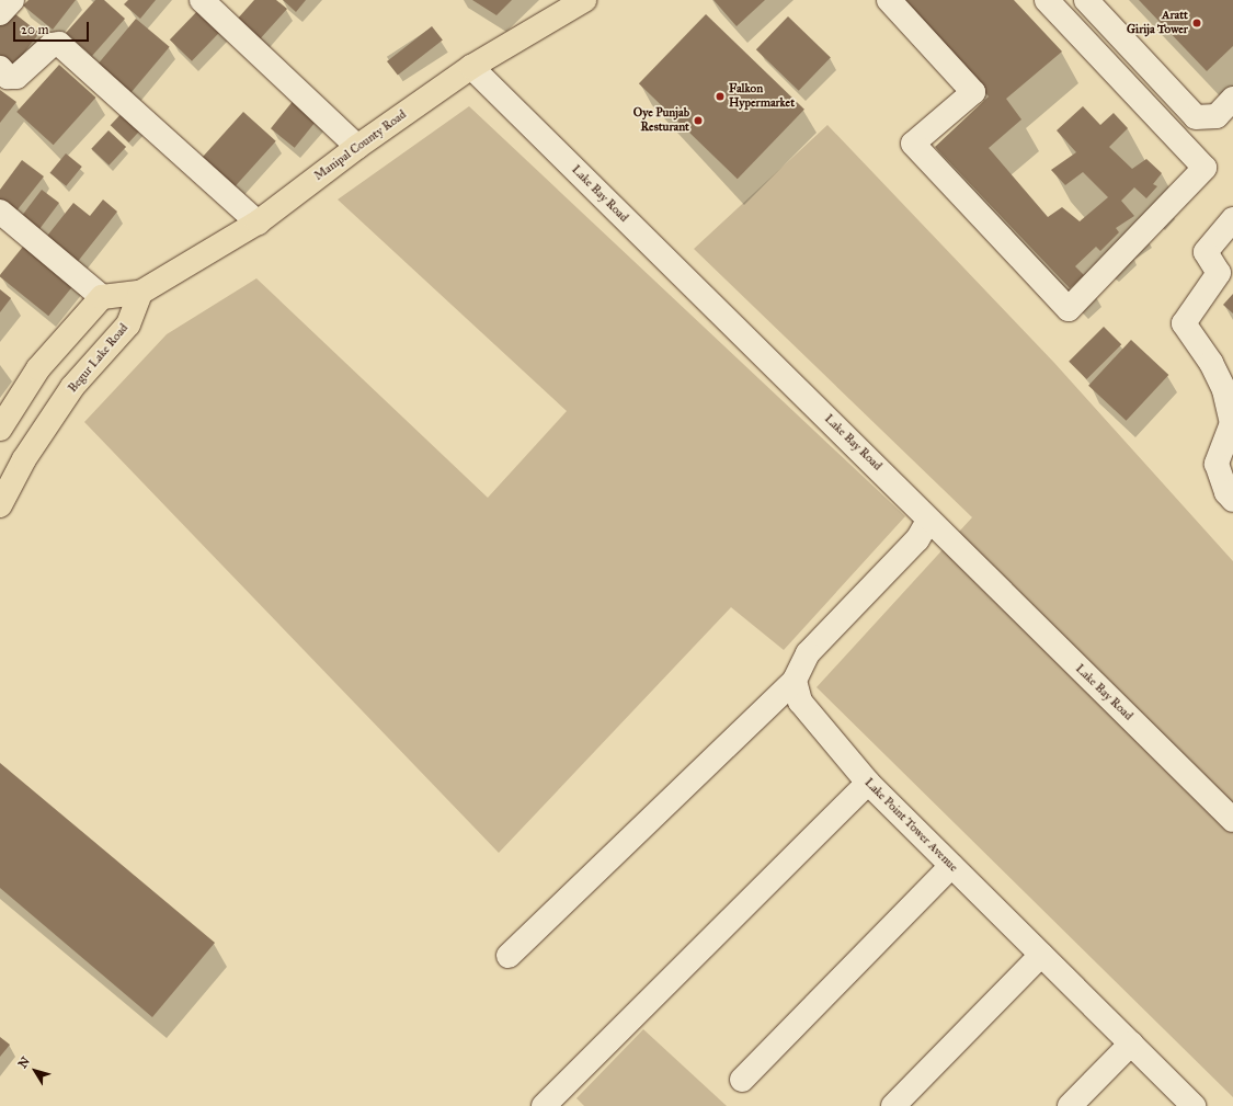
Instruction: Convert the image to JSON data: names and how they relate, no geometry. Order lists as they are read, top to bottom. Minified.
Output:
{"streets":{"main road":["Manipal County Road","Begur Lake Road"],"street":["Lake Bay Road","Lake Point Tower Avenue"]},"crossings":[["Manipal County Road","Lake Bay Road"],["Manipal County Road","Begur Lake Road"]],"places":["Aratt Girija Tower","Falkon Hypermarket","Oye Punjab Resturant"],"scale_bar":"20 m","north":"top left"}
